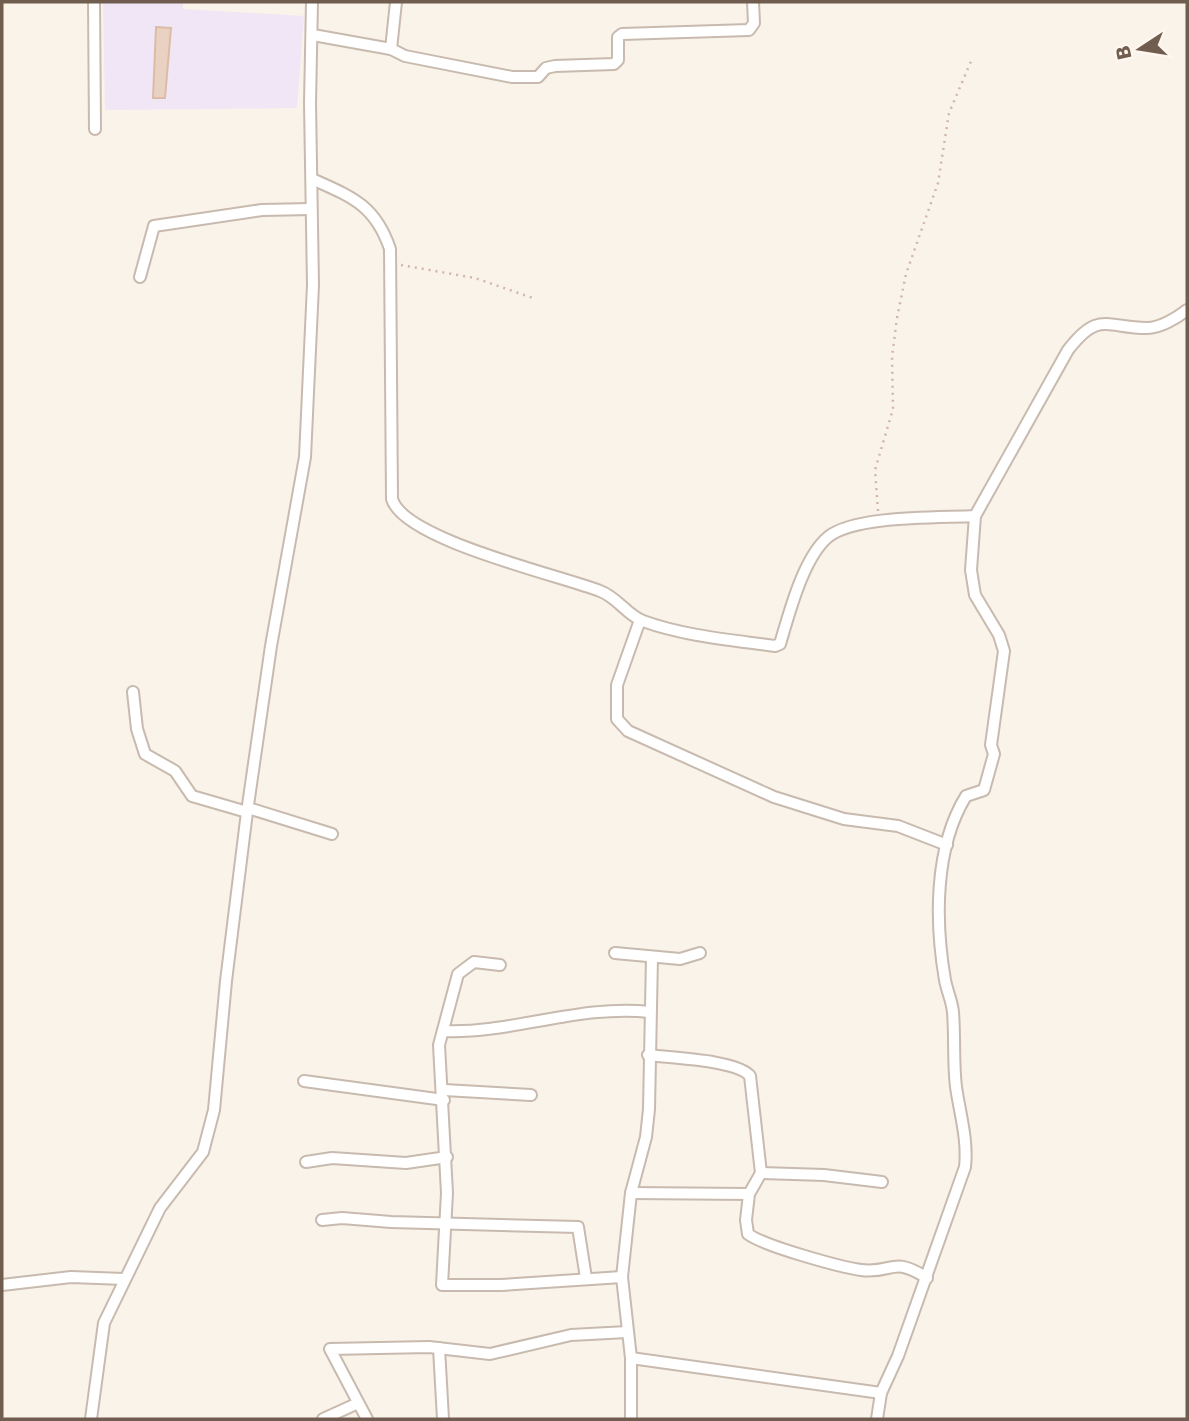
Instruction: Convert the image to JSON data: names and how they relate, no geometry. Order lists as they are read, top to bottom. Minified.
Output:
{"north":"left"}
